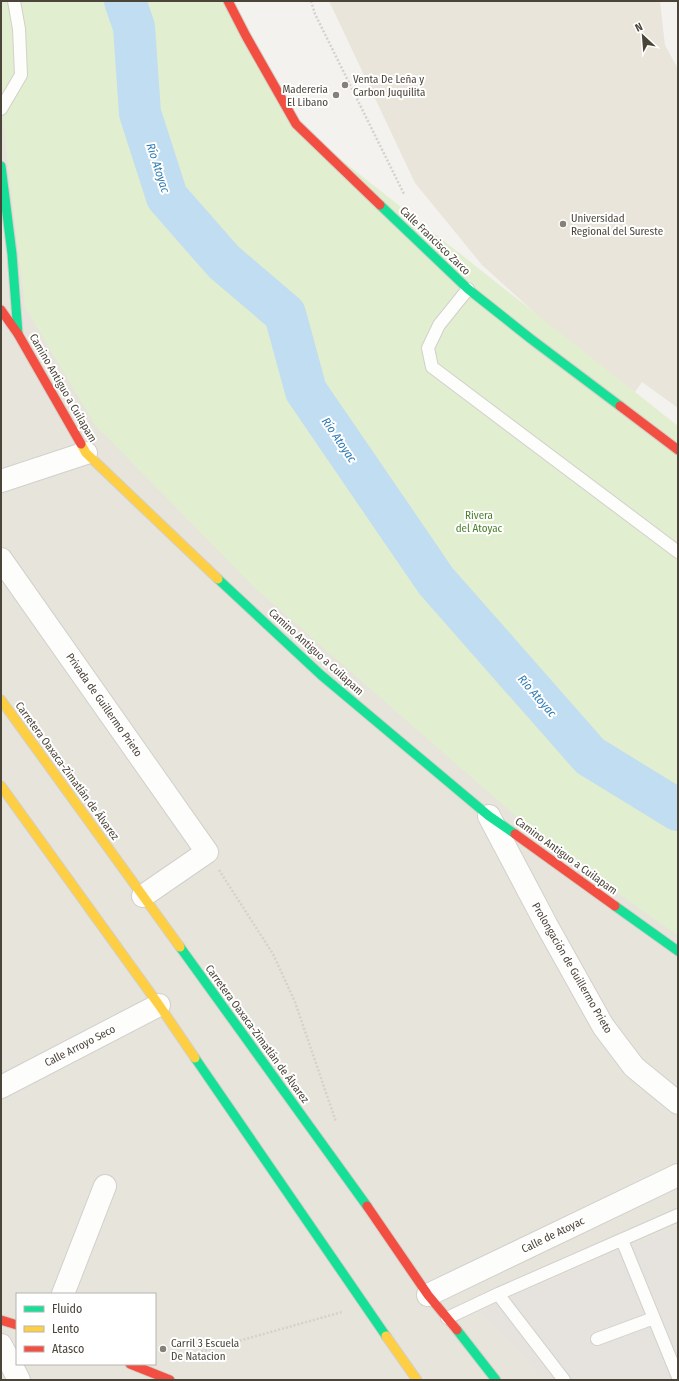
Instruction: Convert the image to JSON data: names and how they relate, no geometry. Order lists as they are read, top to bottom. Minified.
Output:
{"streets":{"street":["Calle Francisco Zarco","Camino Antiguo a Cuilapam","Privada de Guillermo Prieto","Carretera Oaxaca-Zimatlán de Álvarez","Prolongación de Guillermo Prieto","Calle Arroyo Seco","Calle de Atoyac"]},"crossings":[["Camino Antiguo a Cuilapam","Prolongación de Guillermo Prieto"],["Carretera Oaxaca-Zimatlán de Álvarez","Calle de Atoyac"]],"water":["Río Atoyac"],"parks":["Rivera del Atoyac"],"places":["Venta De Leña y Carbon Juquilita","Madereria El Libano","Universidad Regional del Sureste","Carril 3 Escuela De Natacion"],"legend":["Fluido","Lento","Atasco"],"north":"top left"}
